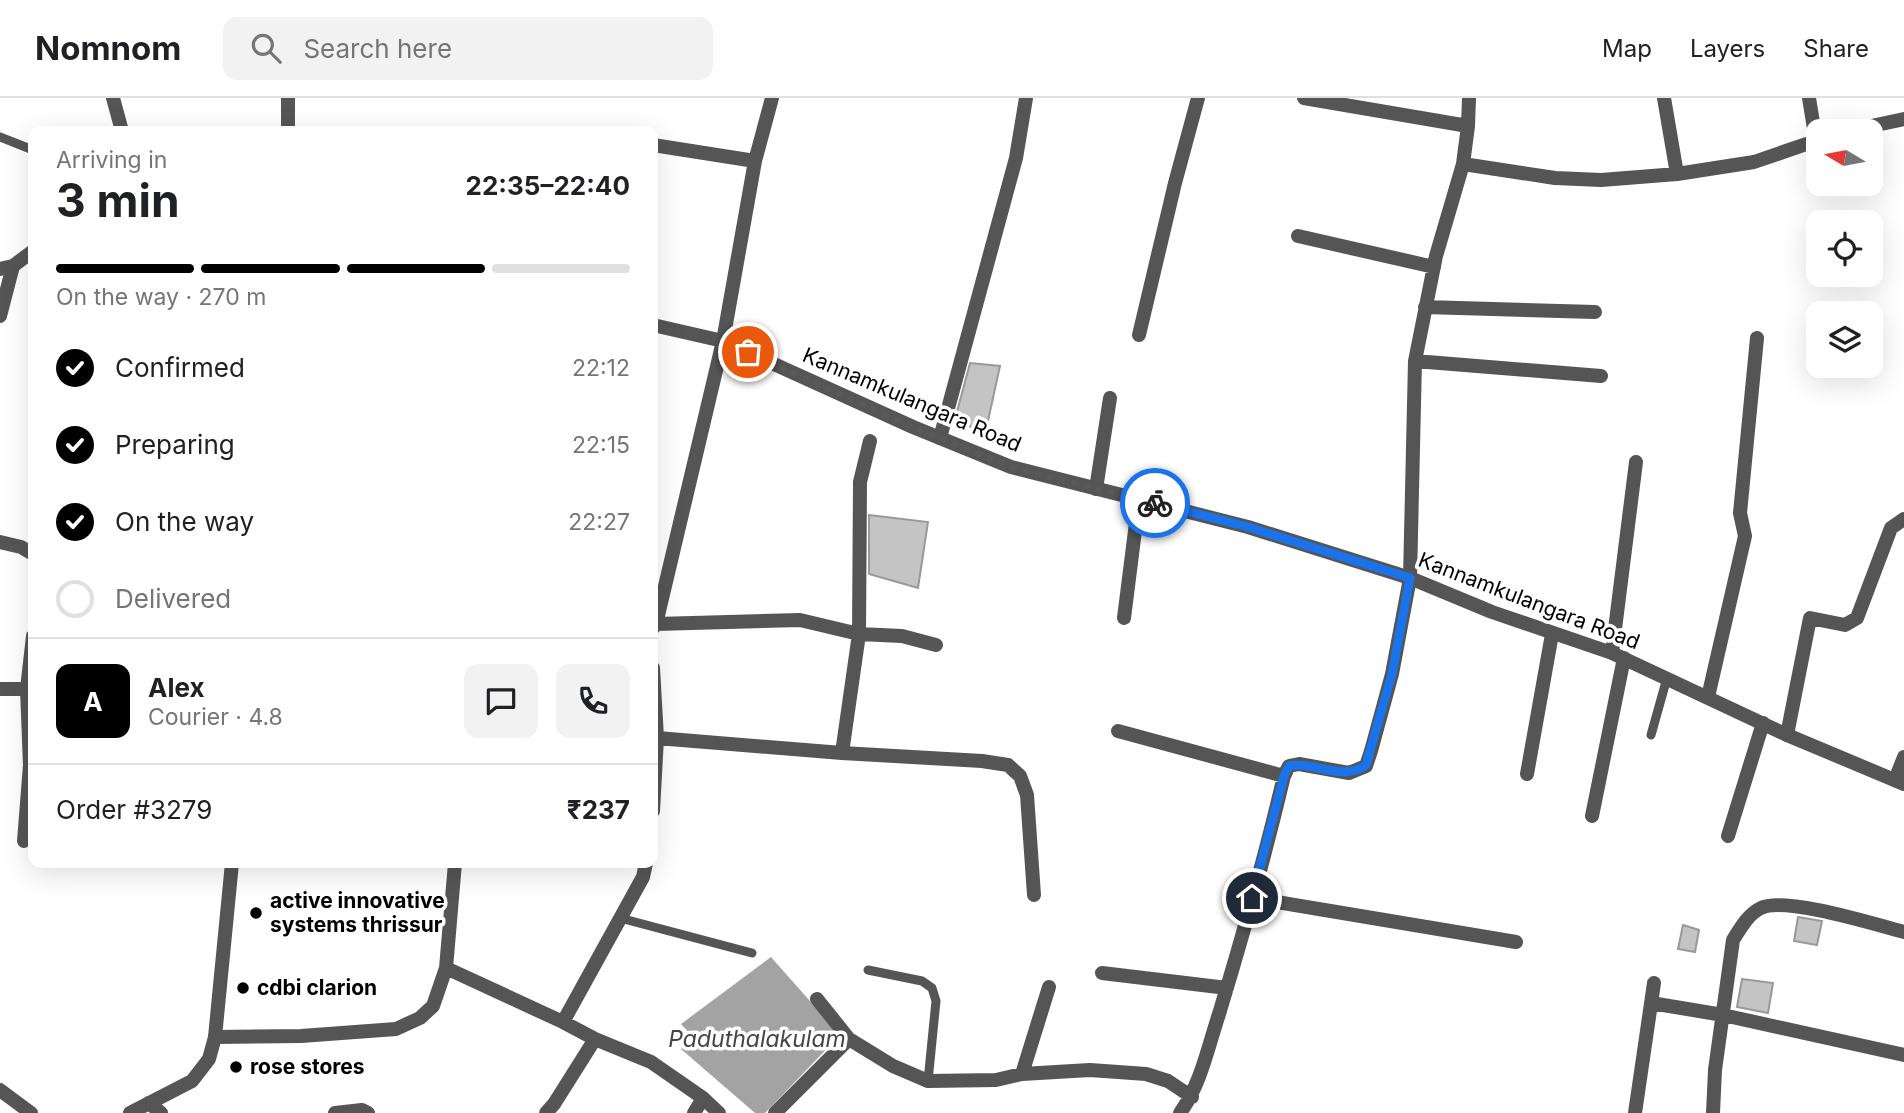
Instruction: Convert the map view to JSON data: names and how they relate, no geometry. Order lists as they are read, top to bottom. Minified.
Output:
{"streets":{"street":["Kannamkulangara Road"]},"water":["Paduthalakulam"],"places":["active innovative systems thrissur","cdbi clarion","rose stores"],"north":"left","page":{"header":"Nomnom","search":"Search here","nav":["Map","Layers","Share"],"heading":["3 min","Arriving in","22:35–22:40"],"panel":["Alex","Courier · 4.8","Order #3279","₹237"],"bar":"On the way · 270 m","list":[["Confirmed","22:12"],["Preparing","22:15"],["On the way","22:27"],"Delivered"],"round":"A"}}
